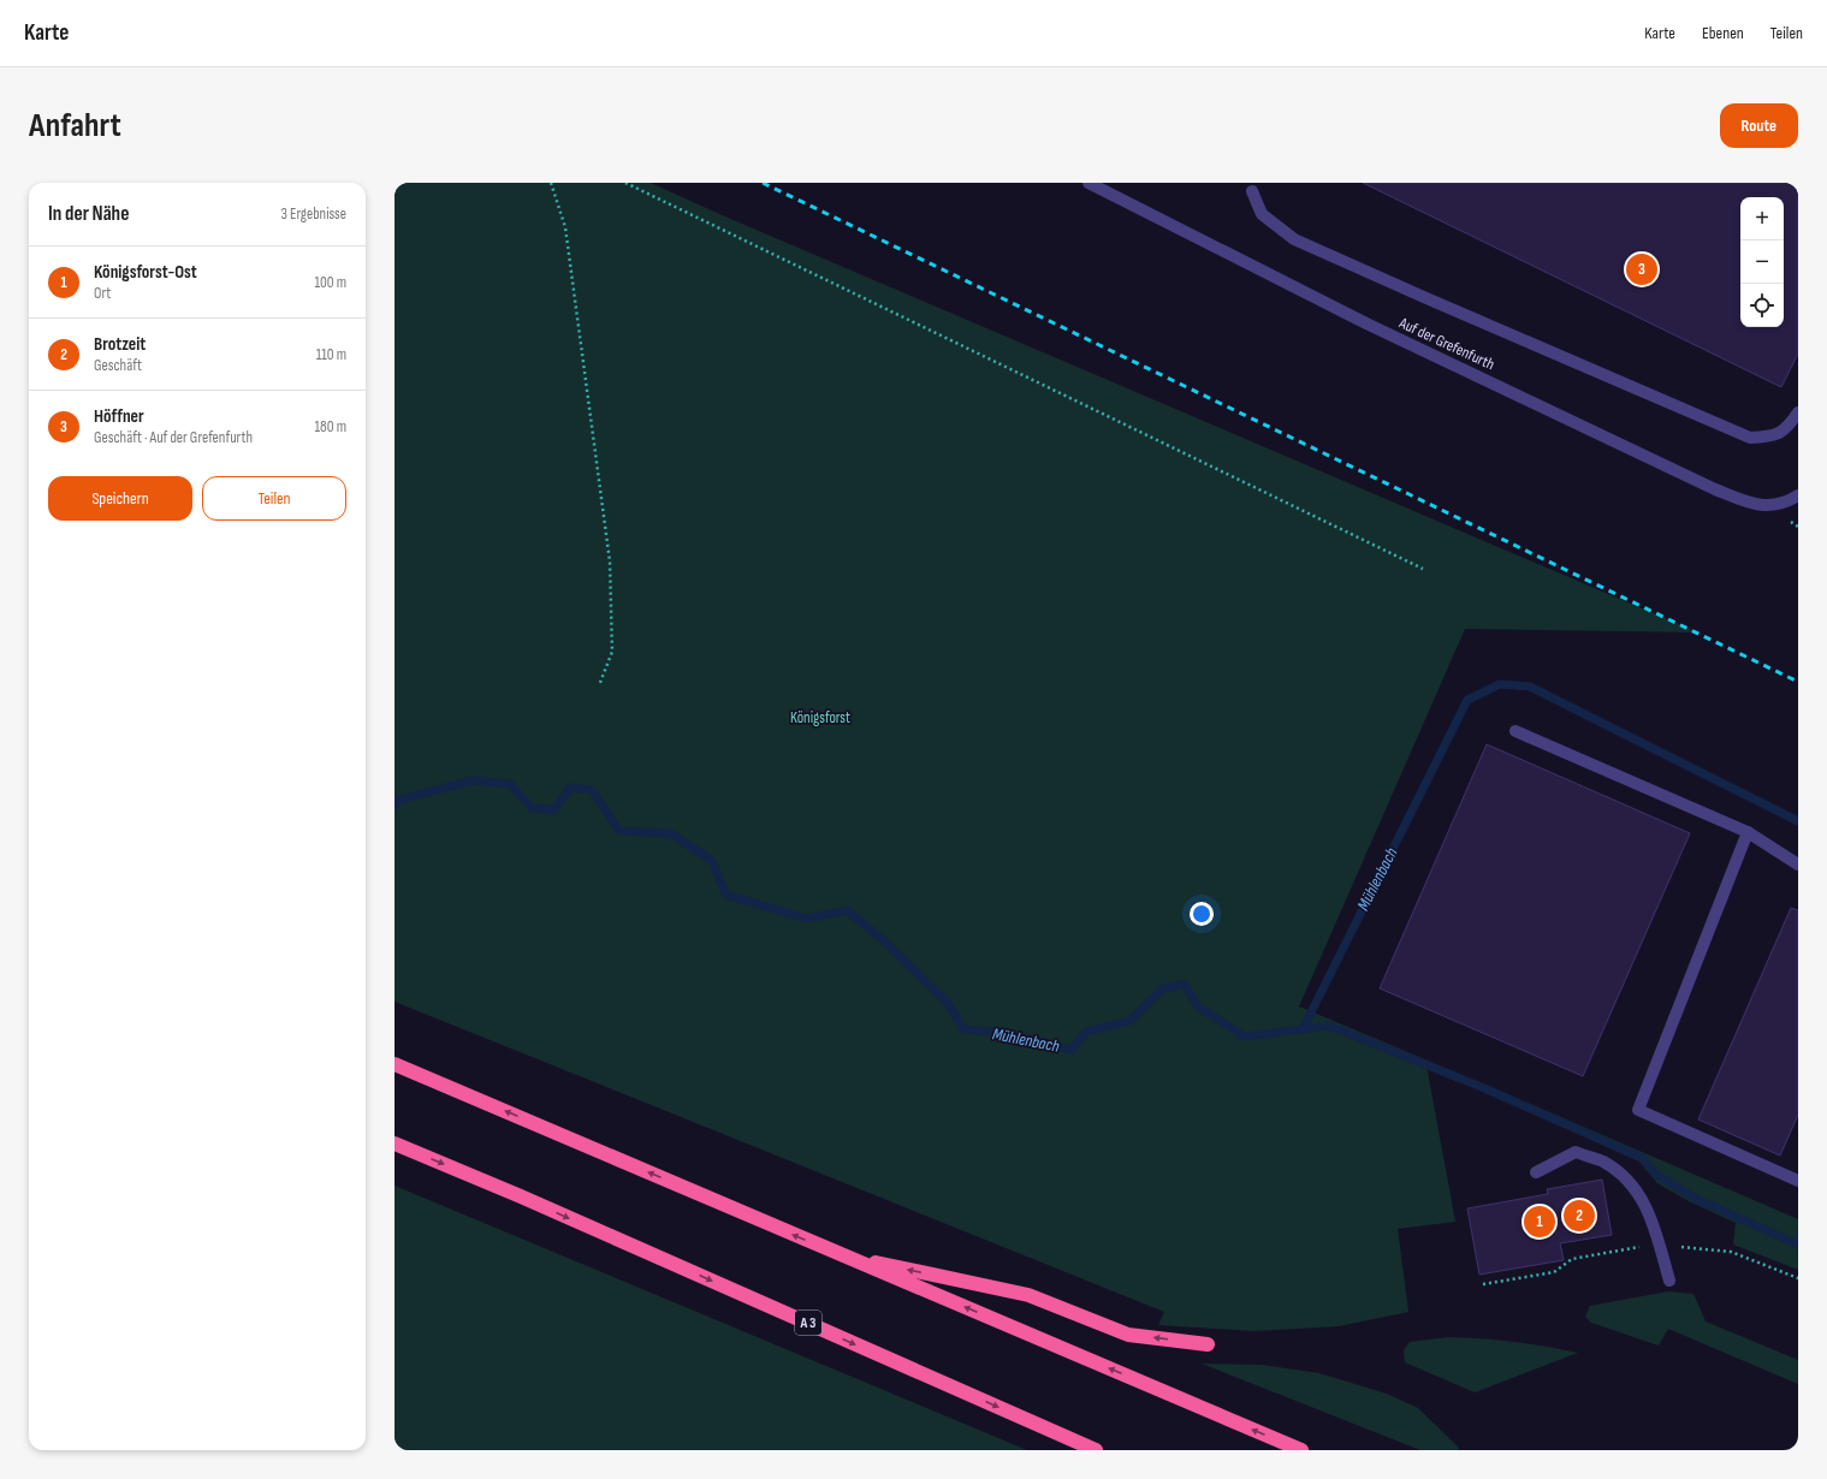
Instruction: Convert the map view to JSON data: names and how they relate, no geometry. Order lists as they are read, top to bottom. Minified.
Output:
{"streets":{"highway":["A 3"],"street":["Auf der Grefenfurth"]},"water":["Mühlenbach"],"parks":["Königsforst"],"page":{"header":"Karte","nav":["Karte","Ebenen","Teilen"],"buttons":["Route",["Speichern","Teilen"]],"title":"Anfahrt","heading":["In der Nähe","3 Ergebnisse"],"map_buttons":["+","−"],"list":[{"mark":"1","name":"Königsforst-Ost","note":"Ort","value":"100 m"},{"mark":"2","name":"Brotzeit","note":"Geschäft","value":"110 m"},{"mark":"3","name":"Höffner","note":"Geschäft · Auf der Grefenfurth","value":"180 m"}],"pins":["3","2","1"]}}
